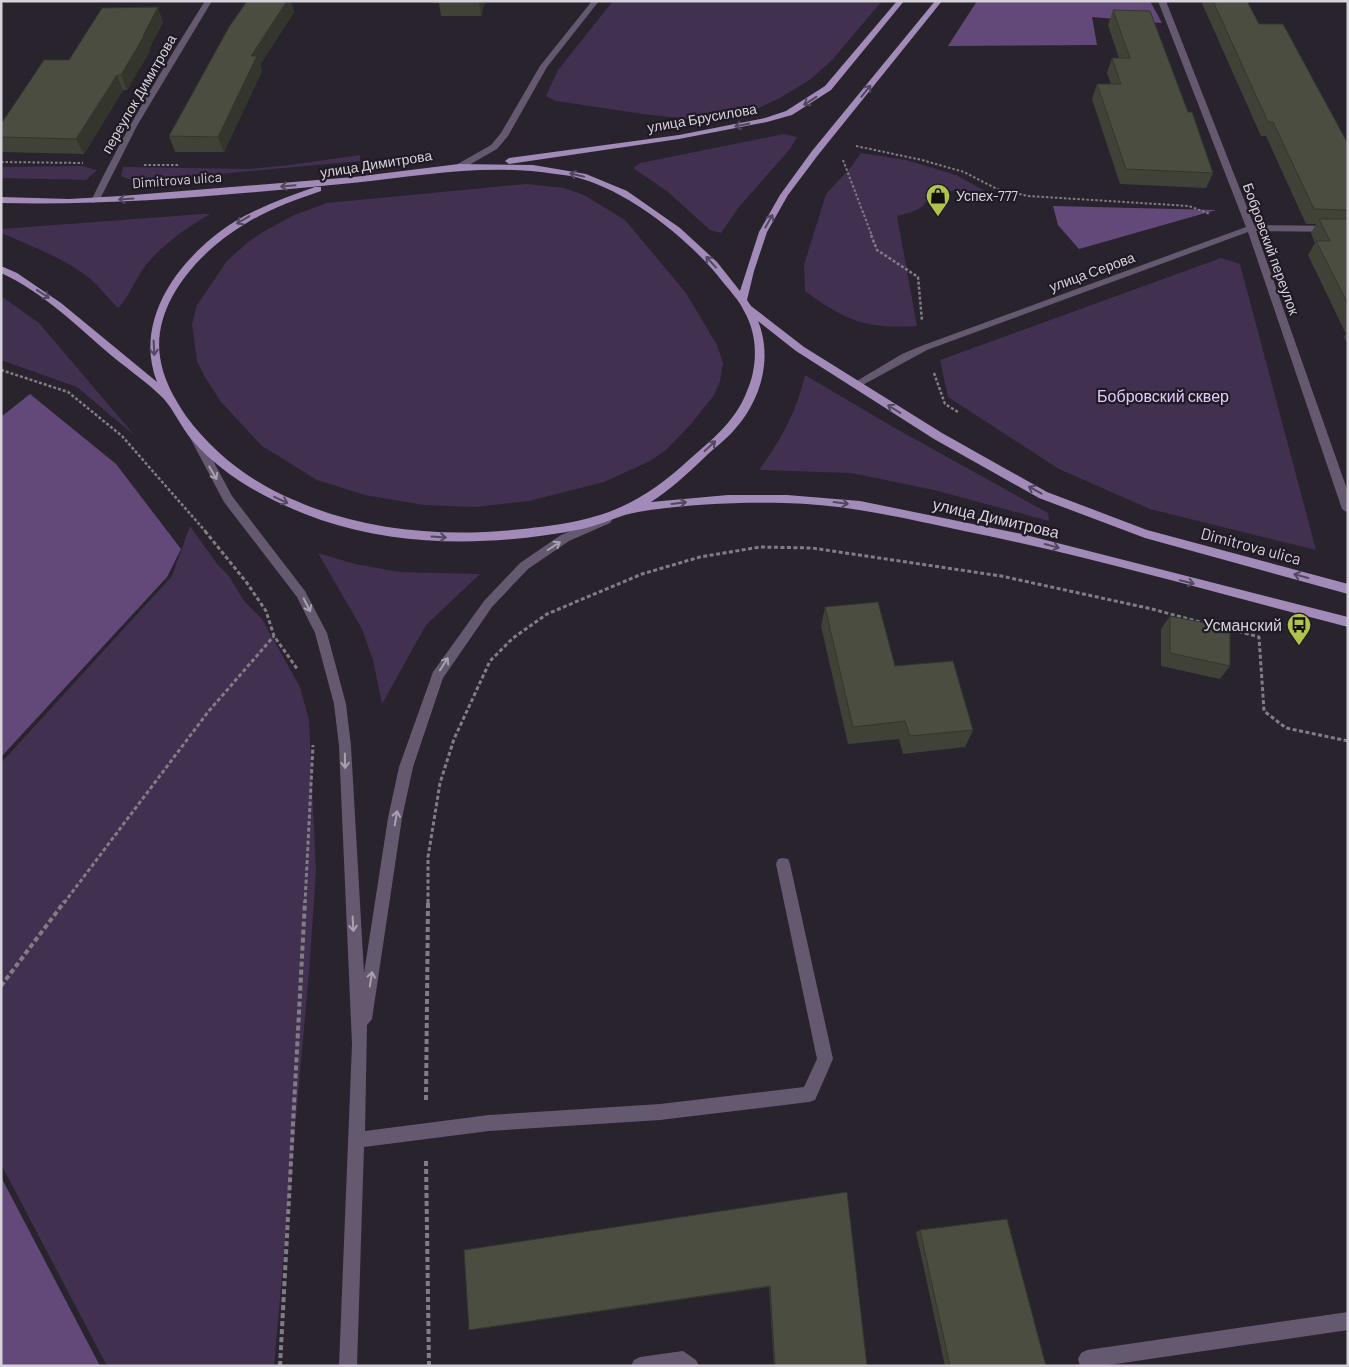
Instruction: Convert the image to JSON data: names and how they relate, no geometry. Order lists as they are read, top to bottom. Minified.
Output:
{"streets":{"main road":["улица Брусилова","улица Димитрова","Dimitrova ulica"],"street":["переулок Димитрова","Бобровский переулок","улица Серова"]},"crossings":[["переулок Димитрова","Dimitrova ulica"],["улица Брусилова","улица Димитрова"],["улица Димитрова","Dimitrova ulica"],["улица Димитрова","улица Серова"],["Бобровский переулок","улица Серова"]],"one_way":["улица Брусилова","Dimitrova ulica"],"parks":["Бобровский сквер"],"places":{"shop":["Успех-777"],"bus stop":["Усманский"]}}
